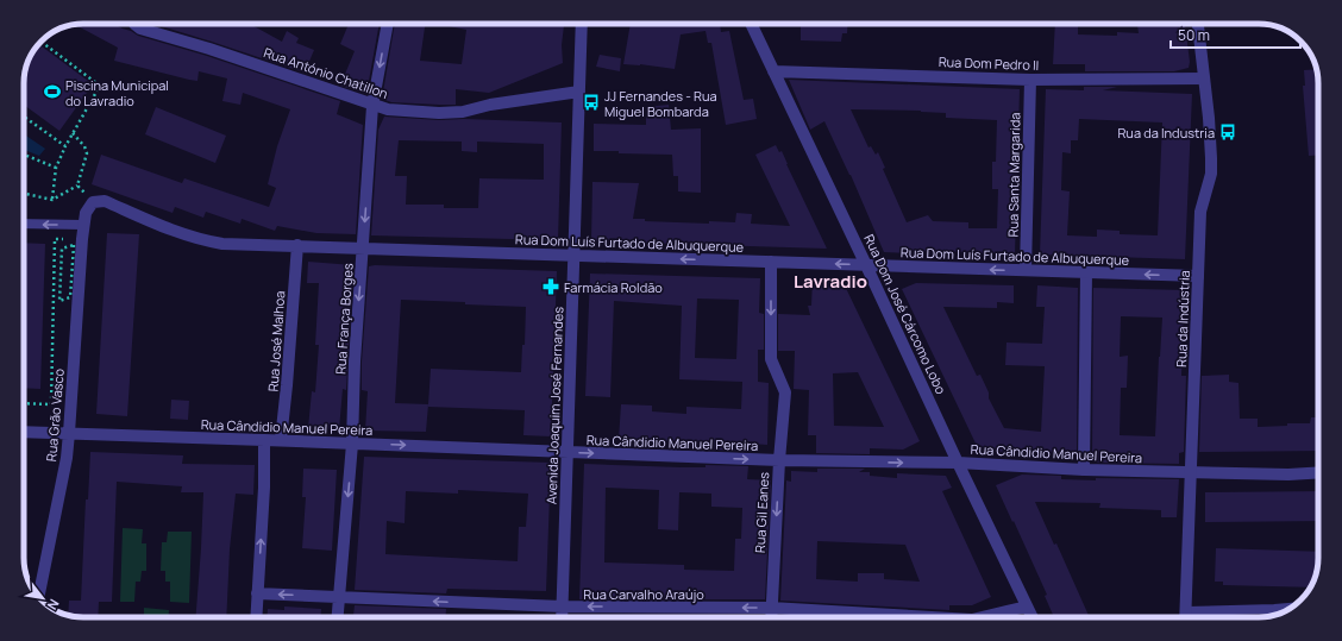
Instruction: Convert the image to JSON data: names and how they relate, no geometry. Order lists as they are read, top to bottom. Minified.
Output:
{"streets":{"street":["Rua Dom Pedro II","Rua António Chatillon","Rua Santa Margarida","Rua Dom Luís Furtado de Albuquerque","Rua Dom José Cárcomo Lobo","Rua França Borges","Rua da Indústria","Rua José Malhoa","Avenida Joaquim José Fernandes","Rua Grão Vasco","Rua Cândidio Manuel Pereira","Rua Gil Eanes","Rua Carvalho Araújo"]},"crossings":[["Rua Dom Pedro II","Rua Santa Margarida"],["Rua Dom Pedro II","Rua Dom José Cárcomo Lobo"],["Rua Dom Pedro II","Rua da Indústria"],["Rua António Chatillon","Rua França Borges"],["Rua António Chatillon","Avenida Joaquim José Fernandes"],["Rua Santa Margarida","Rua Dom Luís Furtado de Albuquerque"],["Rua Dom Luís Furtado de Albuquerque","Rua Dom José Cárcomo Lobo"],["Rua Dom Luís Furtado de Albuquerque","Rua França Borges"],["Rua Dom Luís Furtado de Albuquerque","Rua da Indústria"],["Rua Dom Luís Furtado de Albuquerque","Rua José Malhoa"],["Rua Dom Luís Furtado de Albuquerque","Avenida Joaquim José Fernandes"],["Rua Dom Luís Furtado de Albuquerque","Rua Gil Eanes"],["Rua Dom José Cárcomo Lobo","Rua Cândidio Manuel Pereira"],["Rua Dom José Cárcomo Lobo","Rua Carvalho Araújo"],["Rua França Borges","Rua Cândidio Manuel Pereira"],["Rua França Borges","Rua Carvalho Araújo"],["Rua da Indústria","Rua Cândidio Manuel Pereira"],["Rua José Malhoa","Rua Cândidio Manuel Pereira"],["Avenida Joaquim José Fernandes","Rua Cândidio Manuel Pereira"],["Avenida Joaquim José Fernandes","Rua Carvalho Araújo"],["Rua Grão Vasco","Rua Cândidio Manuel Pereira"],["Rua Cândidio Manuel Pereira","Rua Gil Eanes"],["Rua Gil Eanes","Rua Carvalho Araújo"]],"one_way":["Rua Dom Luís Furtado de Albuquerque","Rua França Borges","Rua Cândidio Manuel Pereira","Rua Gil Eanes","Rua Carvalho Araújo"],"districts":["Lavradio"],"places":{"sports":["Piscina Municipal do Lavradio"],"bus stop":["JJ Fernandes - Rua Miguel Bombarda","Rua da Industria"],"pharmacy":["Farmácia Roldão"]},"scale_bar":"50 m","north":"bottom right"}
